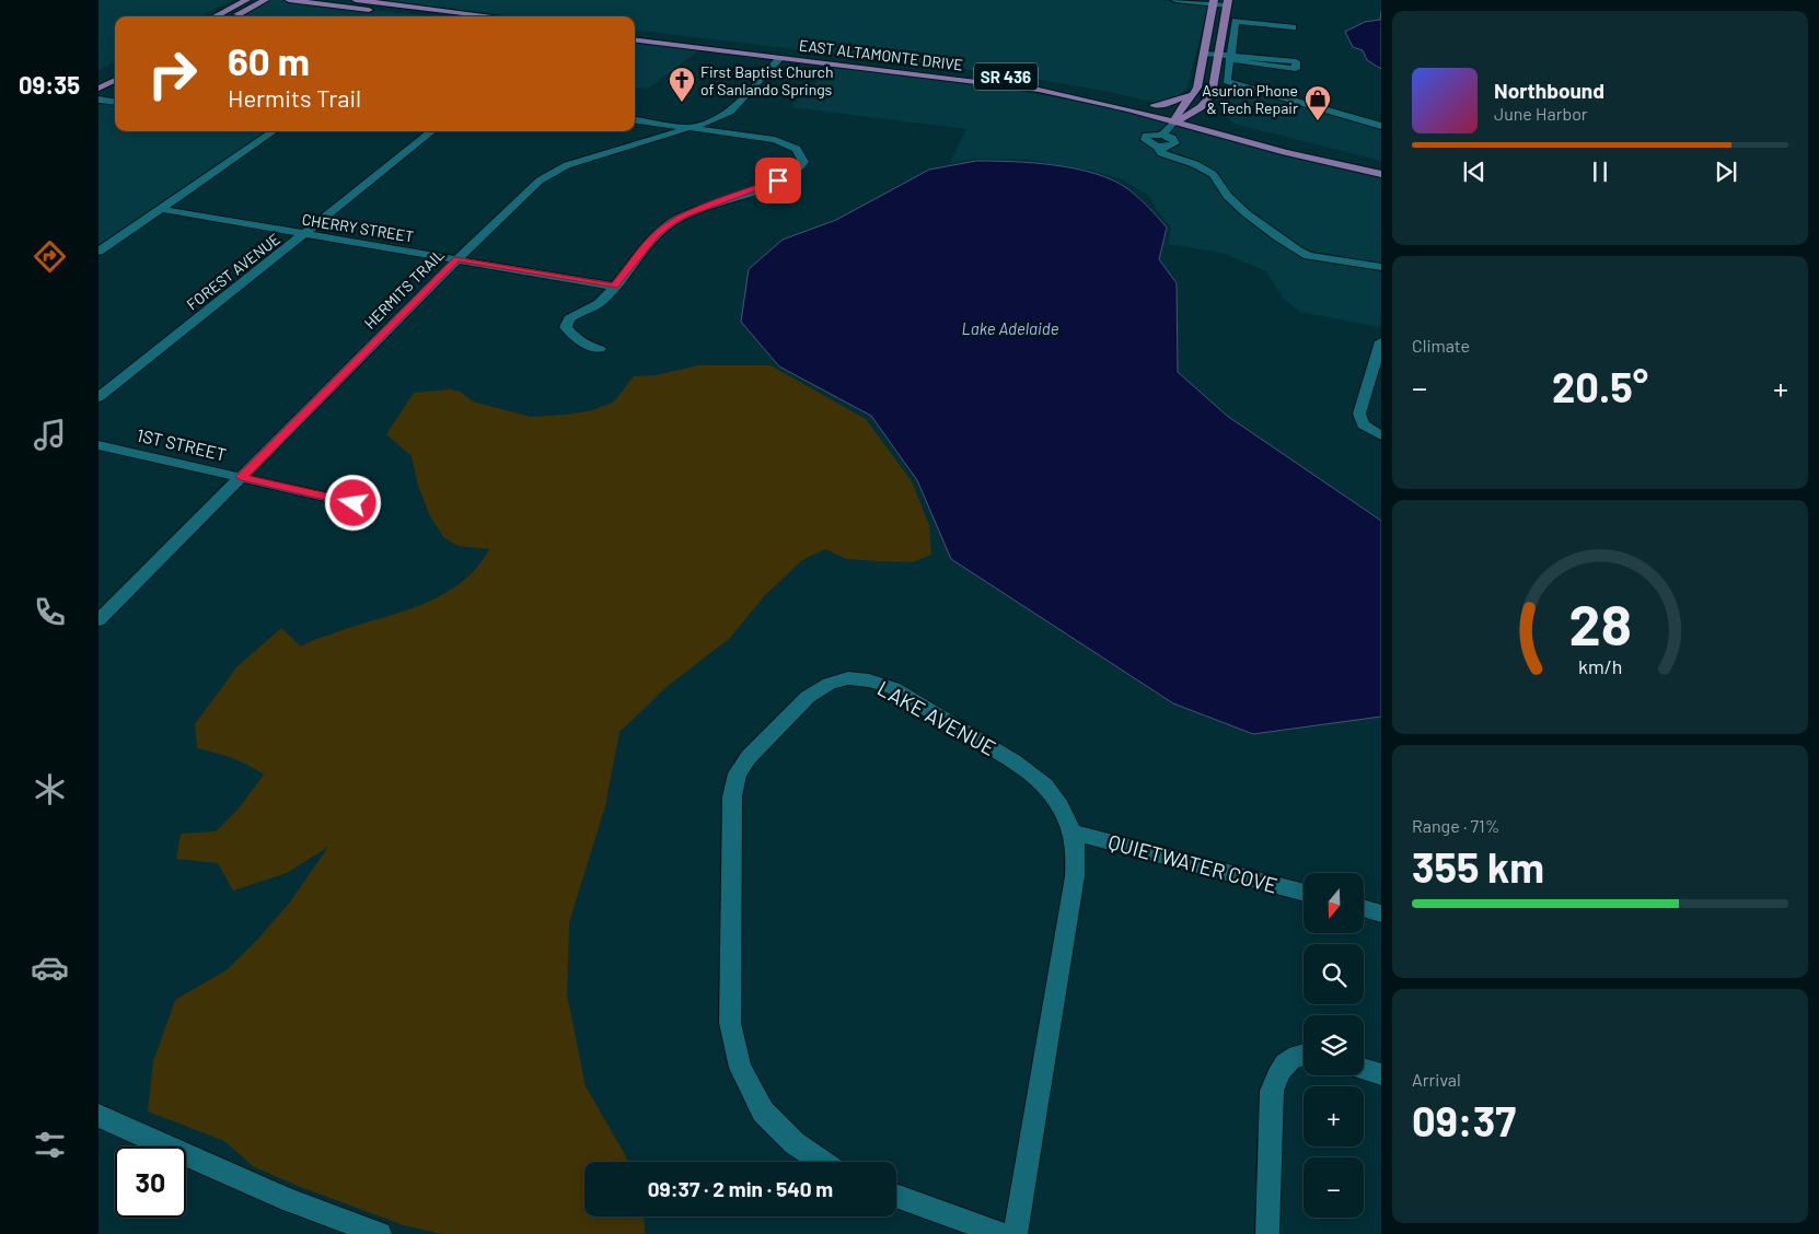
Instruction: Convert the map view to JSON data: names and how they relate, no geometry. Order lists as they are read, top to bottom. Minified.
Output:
{"streets":{"main road":["EAST ALTAMONTE DRIVE","SR 436"],"street":["CHERRY STREET","FOREST AVENUE","HERMITS TRAIL","1ST STREET","LAKE AVENUE","QUIETWATER COVE"]},"crossings":[["EAST ALTAMONTE DRIVE","SR 436"],["EAST ALTAMONTE DRIVE","HERMITS TRAIL"],["CHERRY STREET","FOREST AVENUE"],["CHERRY STREET","HERMITS TRAIL"],["HERMITS TRAIL","1ST STREET"],["LAKE AVENUE","QUIETWATER COVE"]],"water":["Lake Adelaide"],"places":{"church":["First Baptist Church of Sanlando Springs"],"shop":["Asurion Phone & Tech Repair"]},"north":"bottom","page":{"tabs":"09:35","turn":["60 m","Hermits Trail"],"song":["Northbound","June Harbor"],"tile":["Climate",["Range · 71%","355 km"],["Arrival","09:37"]],"heat":["−","20.5°","+"],"map_buttons":["+","−"],"limit":"30","trip":"09:37 · 2 min · 540 m","gauge":["28","km/h"]}}
